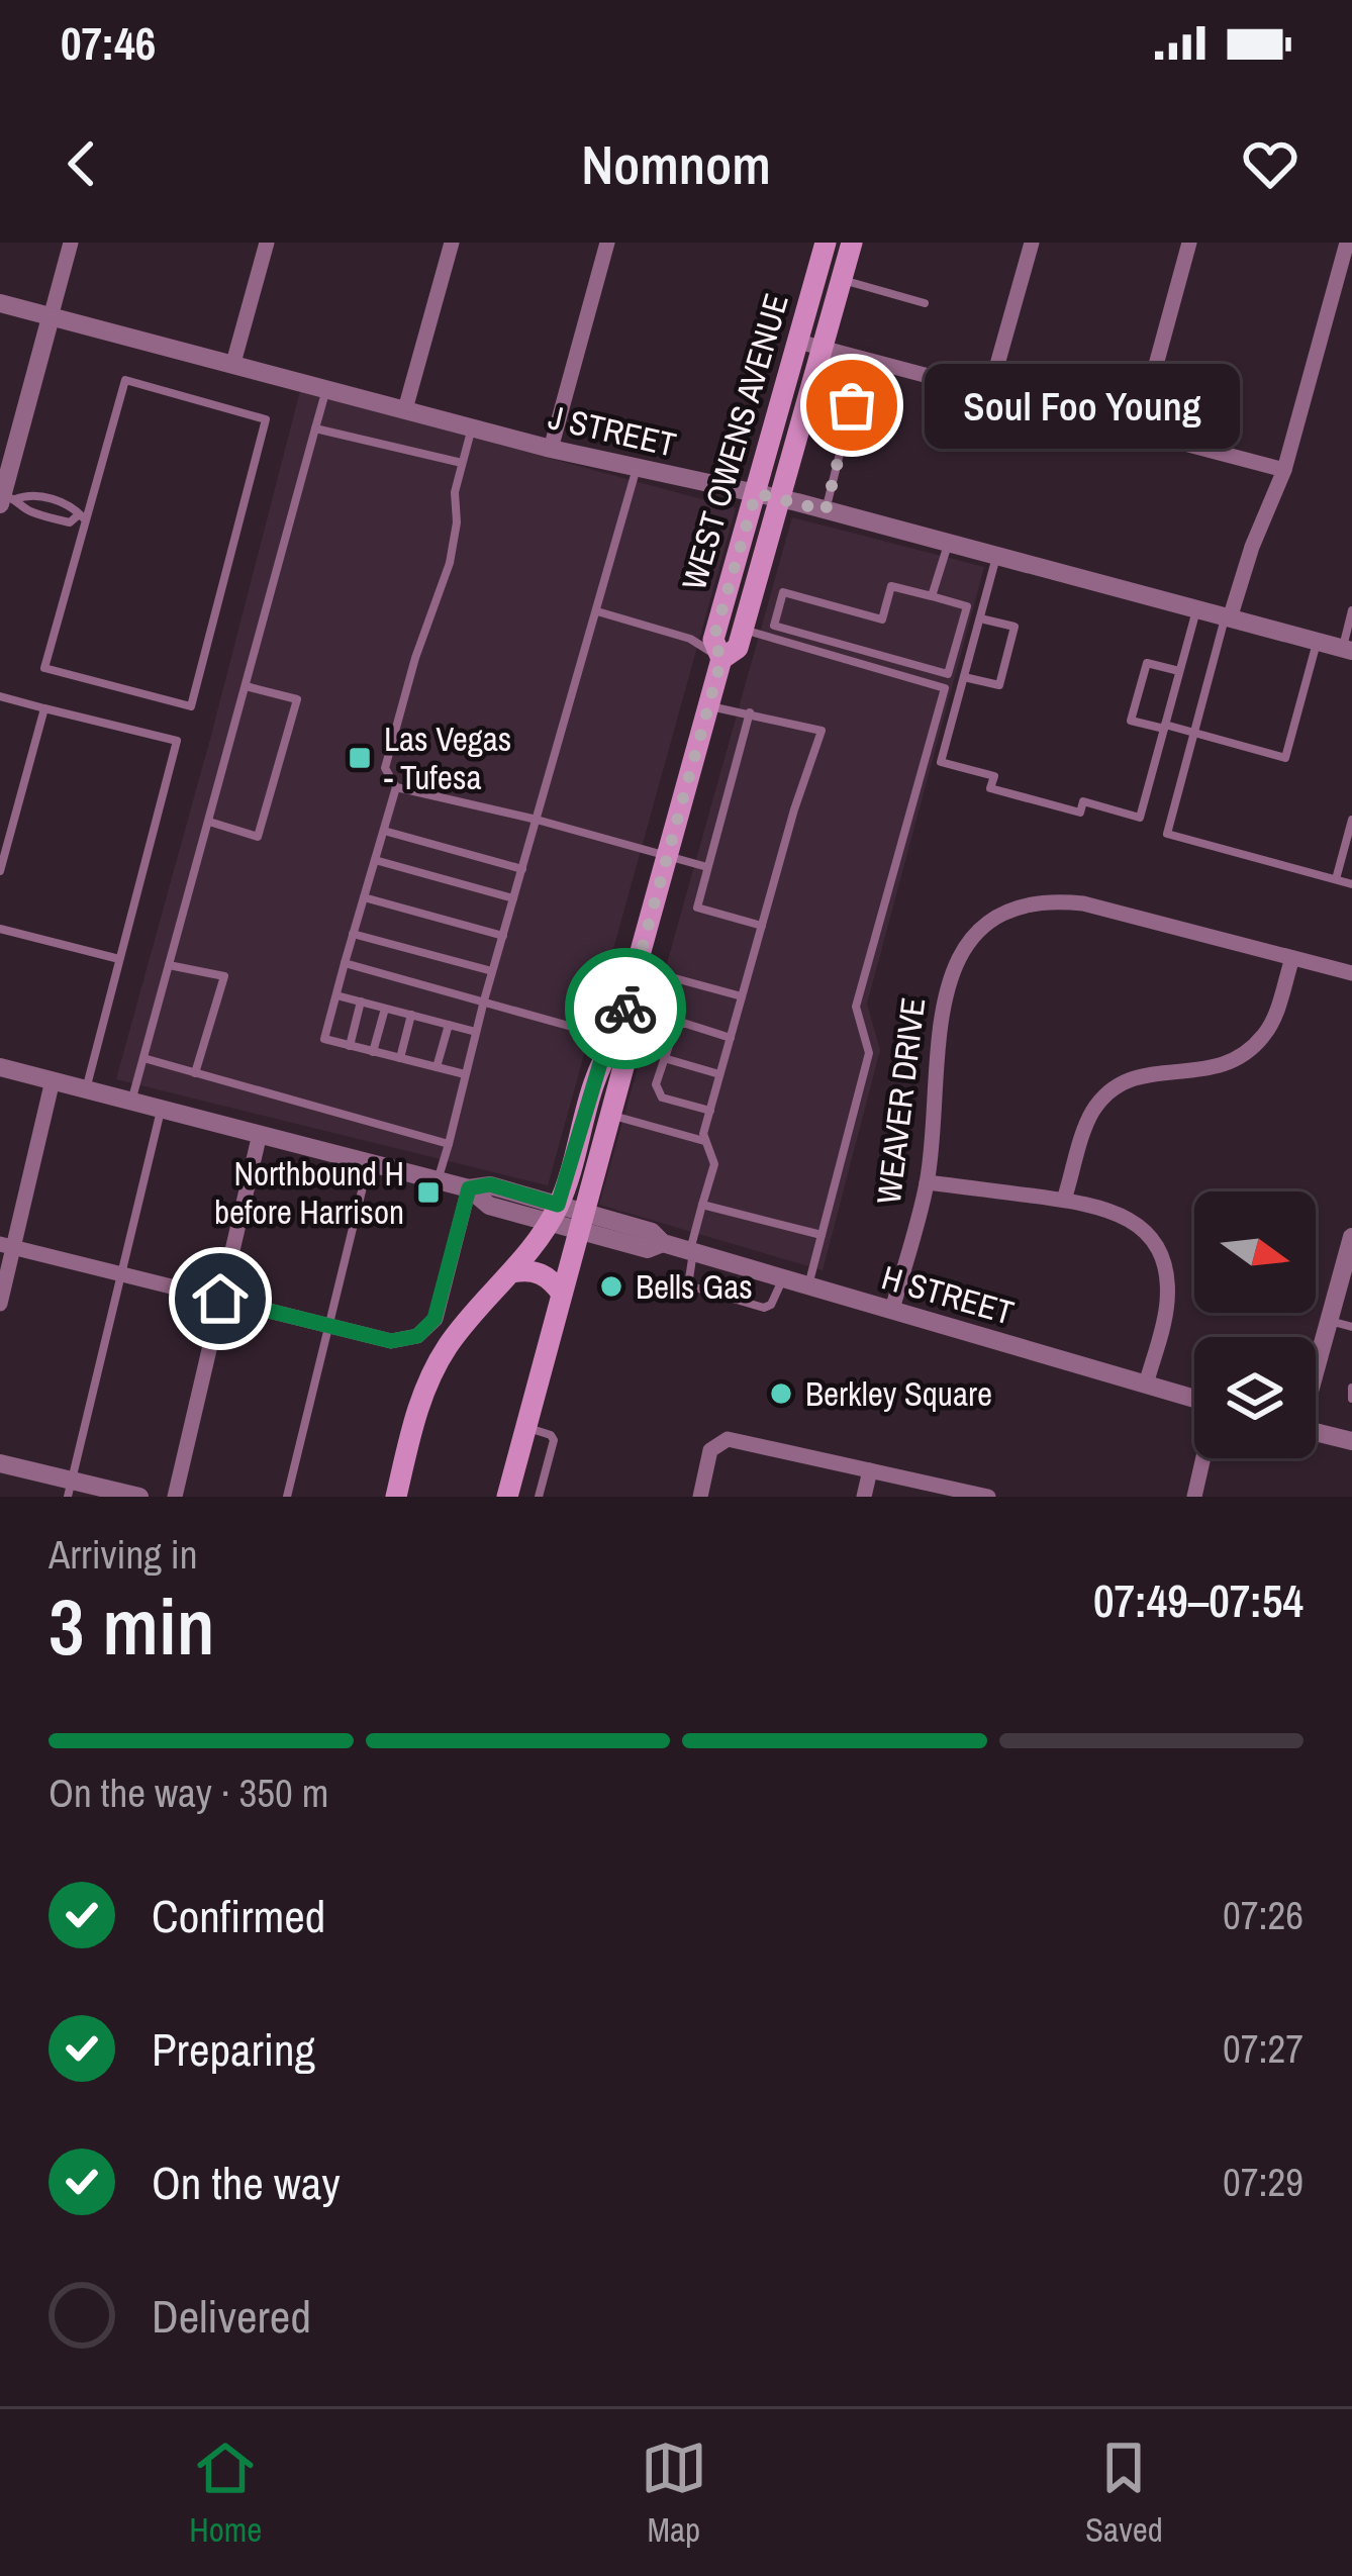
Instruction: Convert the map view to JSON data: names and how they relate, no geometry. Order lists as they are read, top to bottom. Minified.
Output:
{"streets":{"main road":["WEST OWENS AVENUE"],"street":["J STREET","WEAVER DRIVE","H STREET"]},"crossings":[["J STREET","WEST OWENS AVENUE"],["WEST OWENS AVENUE","H STREET"],["WEAVER DRIVE","H STREET"]],"places":{"other":["Soul Foo Young","Bells Gas","Berkley Square"],"transit":["Las Vegas - Tufesa","Northbound H before Harrison"]},"north":"right","page":{"status":"07:46","header":"Nomnom","bubble":"Soul Foo Young","heading":["3 min","Arriving in","07:49–07:54"],"bar":"On the way · 350 m","list":[["Confirmed","07:26"],["Preparing","07:27"],["On the way","07:29"],"Delivered"],"tabs":["Home","Map","Saved"]}}
